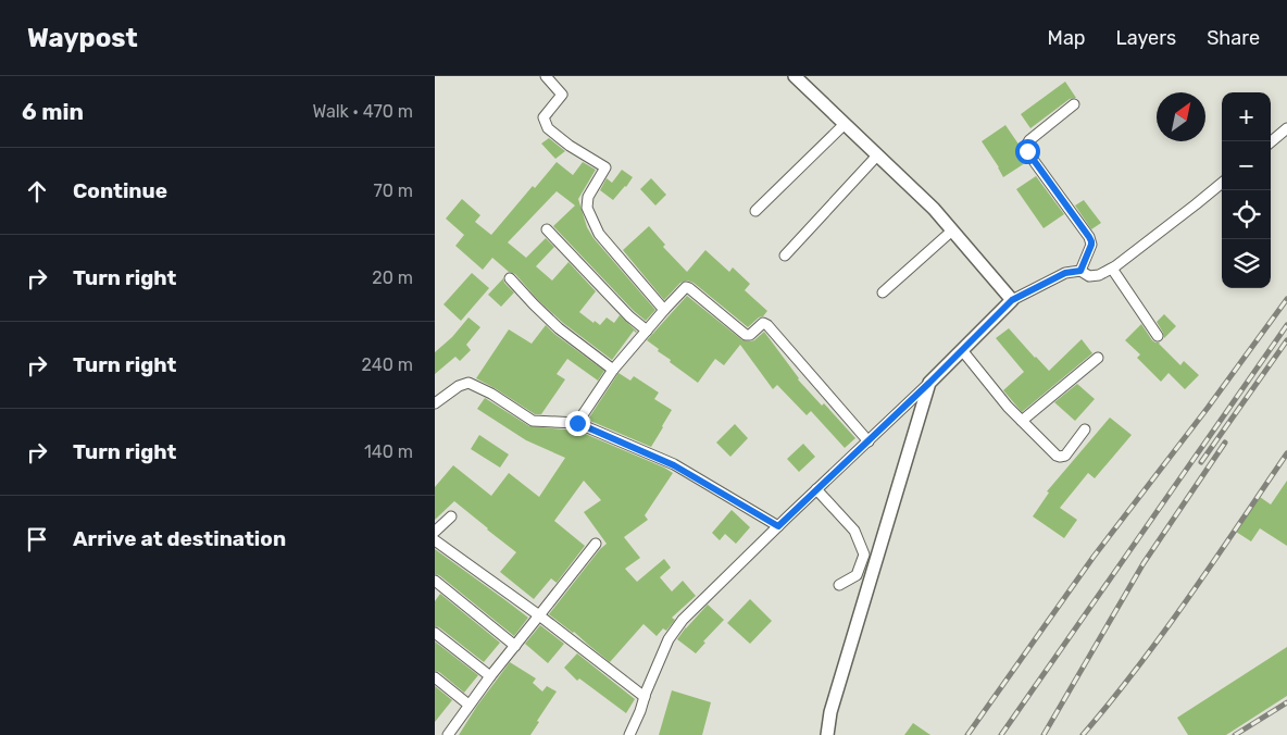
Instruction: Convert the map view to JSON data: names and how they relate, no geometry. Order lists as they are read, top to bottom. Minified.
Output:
{"north":"top right","page":{"header":"Waypost","nav":["Map","Layers","Share"],"heading":["6 min","Walk · 470 m"],"map_buttons":["+","−"],"list":[["Continue","70 m"],["Turn right","20 m"],["Turn right","240 m"],["Turn right","140 m"],"Arrive at destination"]}}
